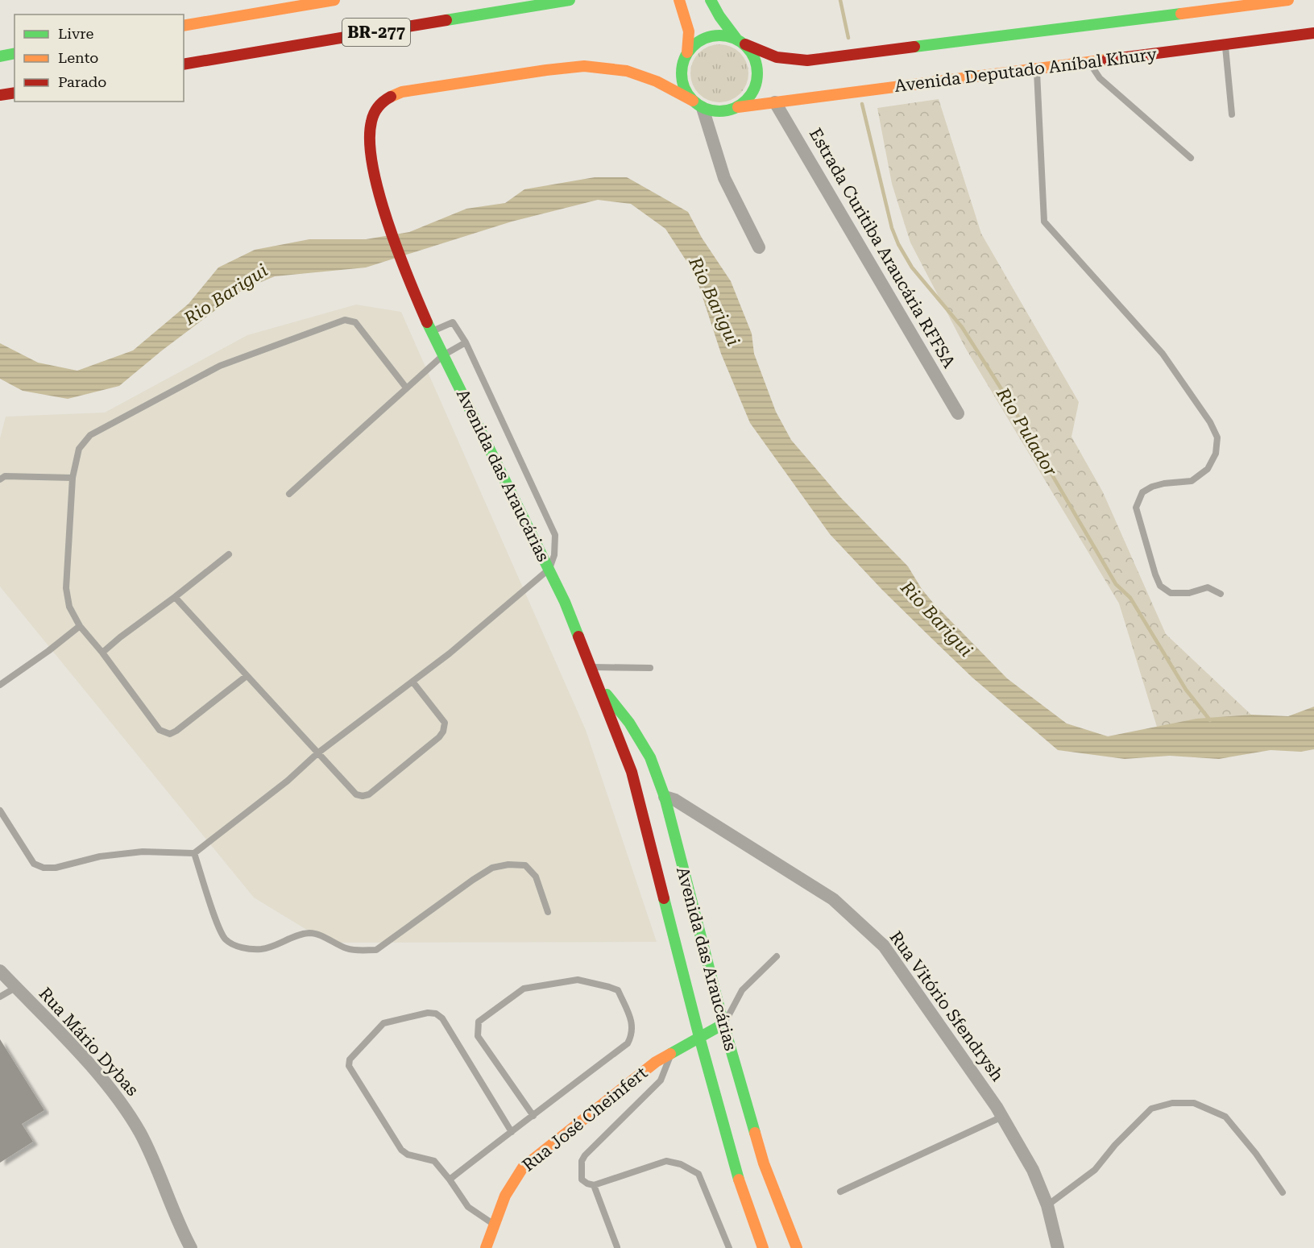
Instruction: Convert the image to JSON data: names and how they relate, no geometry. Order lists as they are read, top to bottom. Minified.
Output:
{"streets":{"main road":["BR-277","Avenida Deputado Aníbal Khury","Avenida das Araucárias","Rua José Cheinfert"],"street":["Estrada Curitiba Araucária RFFSA","Rua Vitório Sfendrysh","Rua Mário Dybas"]},"crossings":[["Avenida Deputado Aníbal Khury","Estrada Curitiba Araucária RFFSA"],["Avenida das Araucárias","Rua Vitório Sfendrysh"],["Avenida das Araucárias","Rua José Cheinfert"]],"water":["Rio Barigui","Rio Pulador"],"legend":["Livre","Lento","Parado"]}
